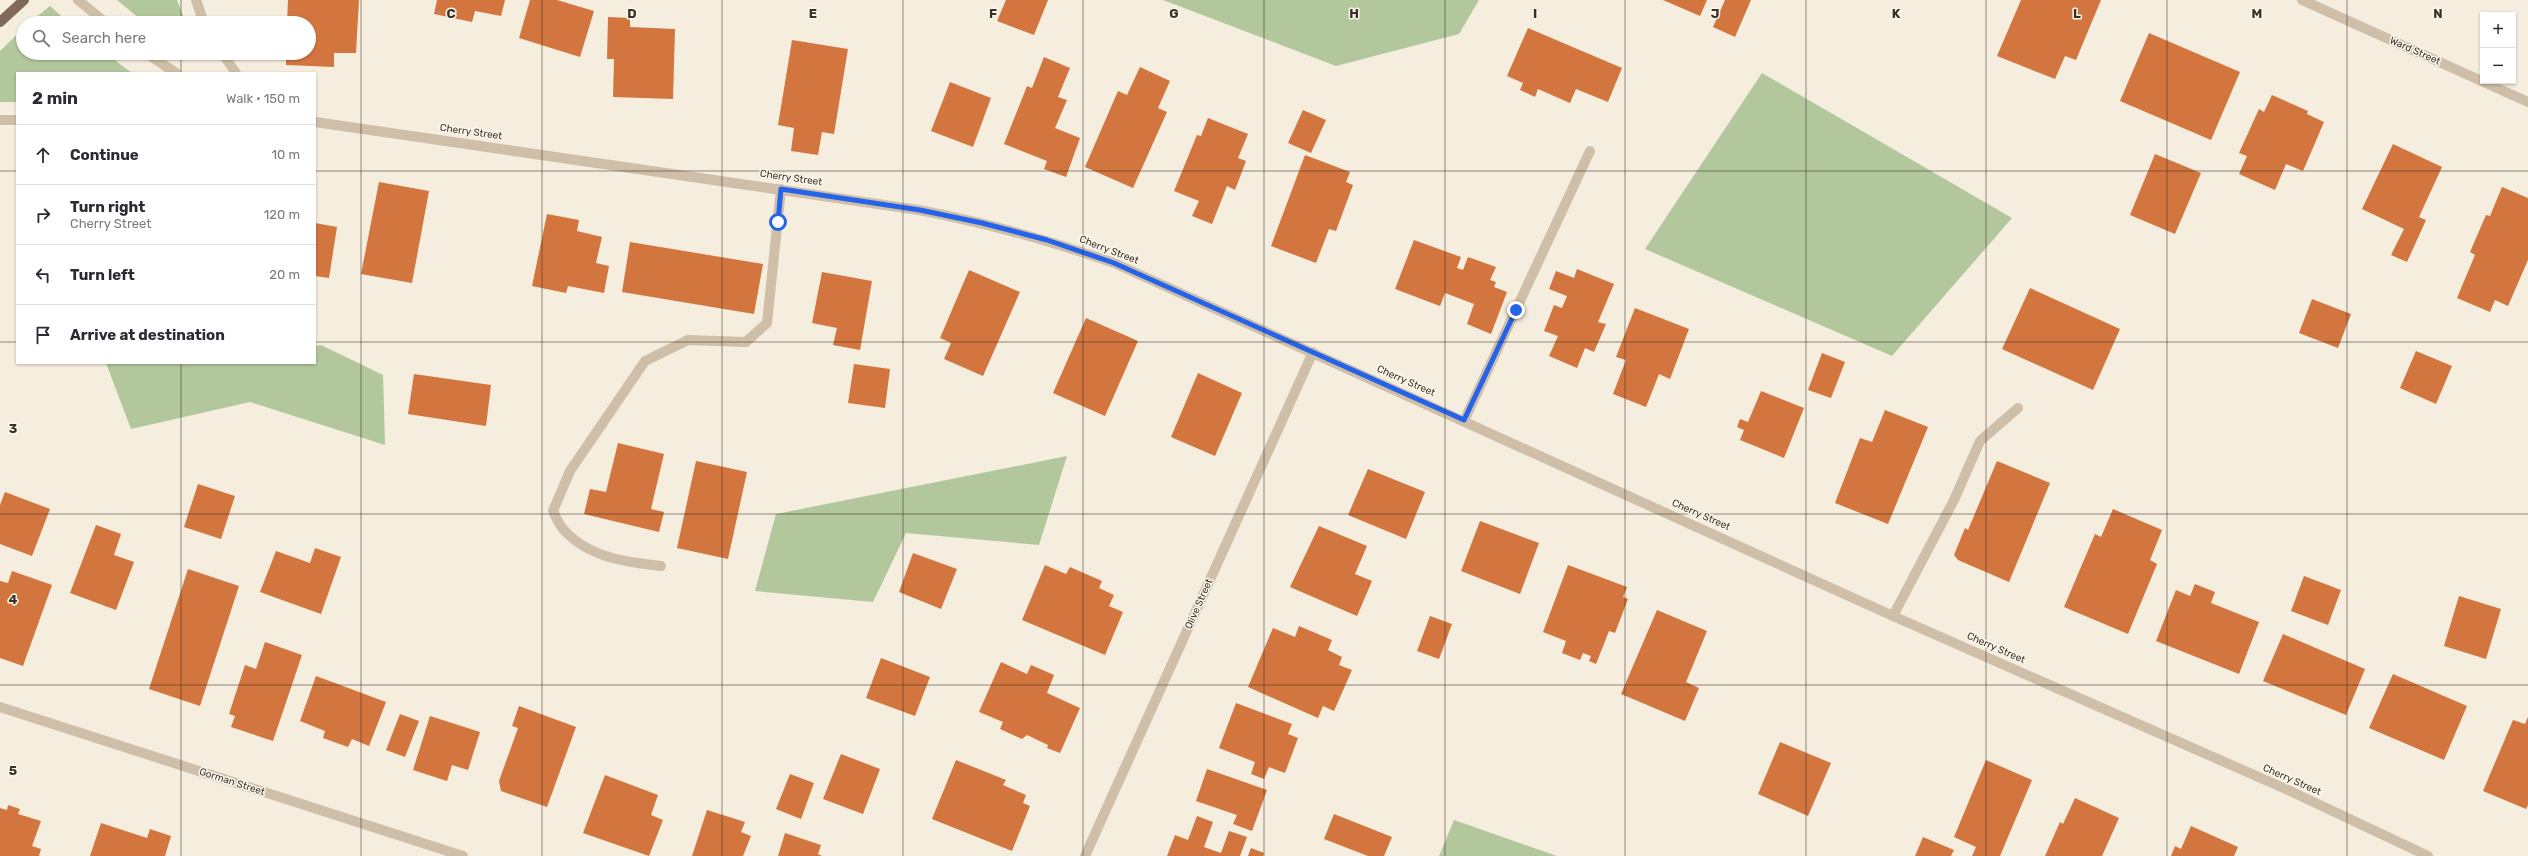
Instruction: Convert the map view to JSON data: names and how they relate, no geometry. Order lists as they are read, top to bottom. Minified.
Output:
{"streets":{"street":["Ward Street","Cherry Street","Olive Street","Gorman Street"]},"crossings":[["Cherry Street","Olive Street"]],"page":{"map_buttons":["+","−"],"search":"Search here","heading":["2 min","Walk · 150 m"],"list":[["Continue","10 m"],["Turn right","Cherry Street","120 m"],["Turn left","20 m"],"Arrive at destination"]},"grid":{"columns":["C","D","E","F","G","H","I","J","K","L","M","N"],"rows":["3","4","5"]}}
